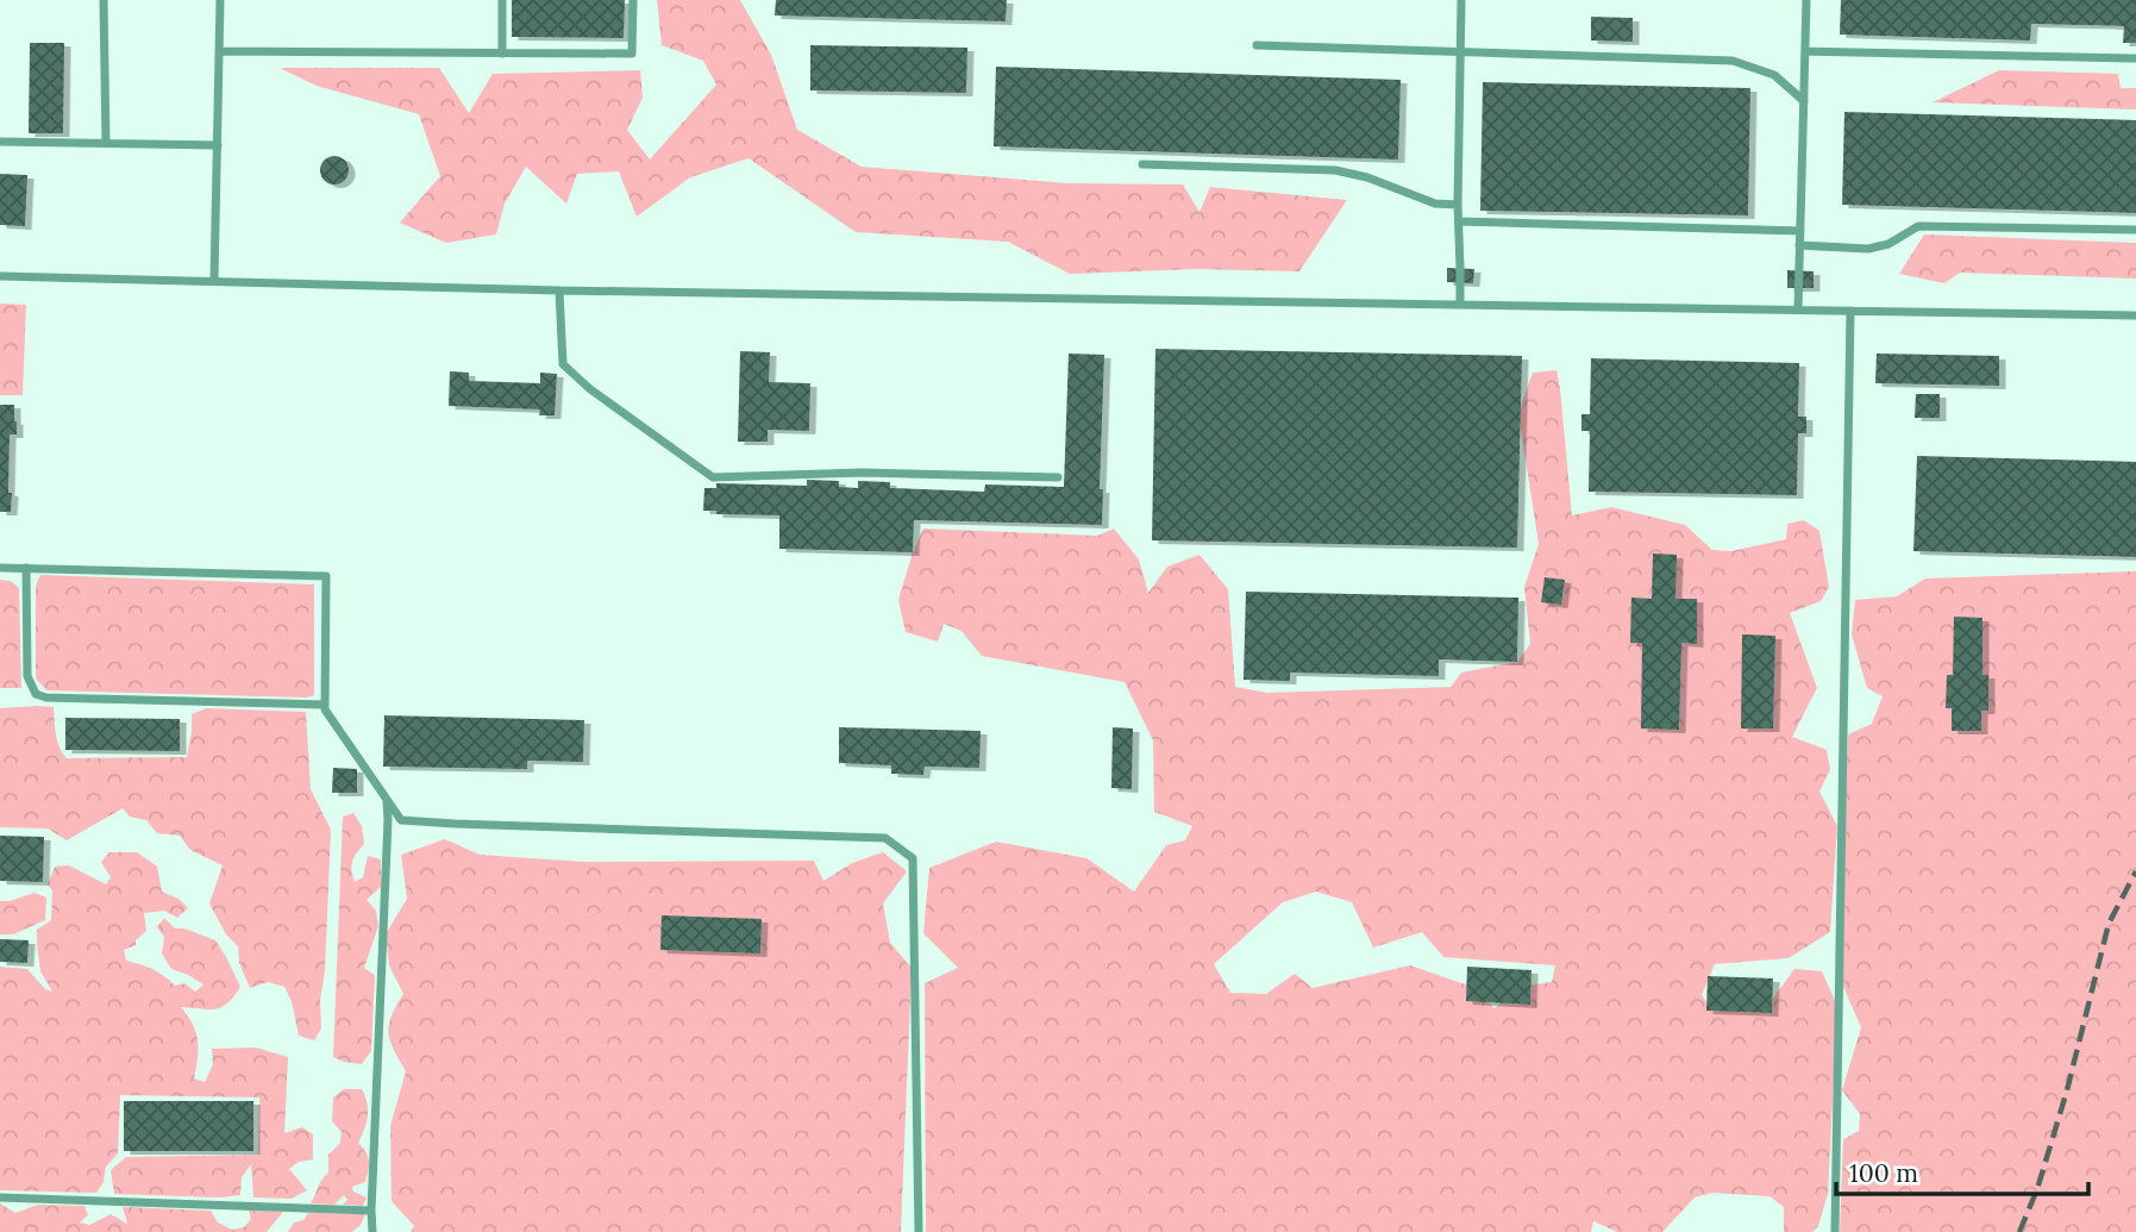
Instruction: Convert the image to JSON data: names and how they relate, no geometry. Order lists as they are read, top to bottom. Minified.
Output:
{"scale_bar":"100 m"}
